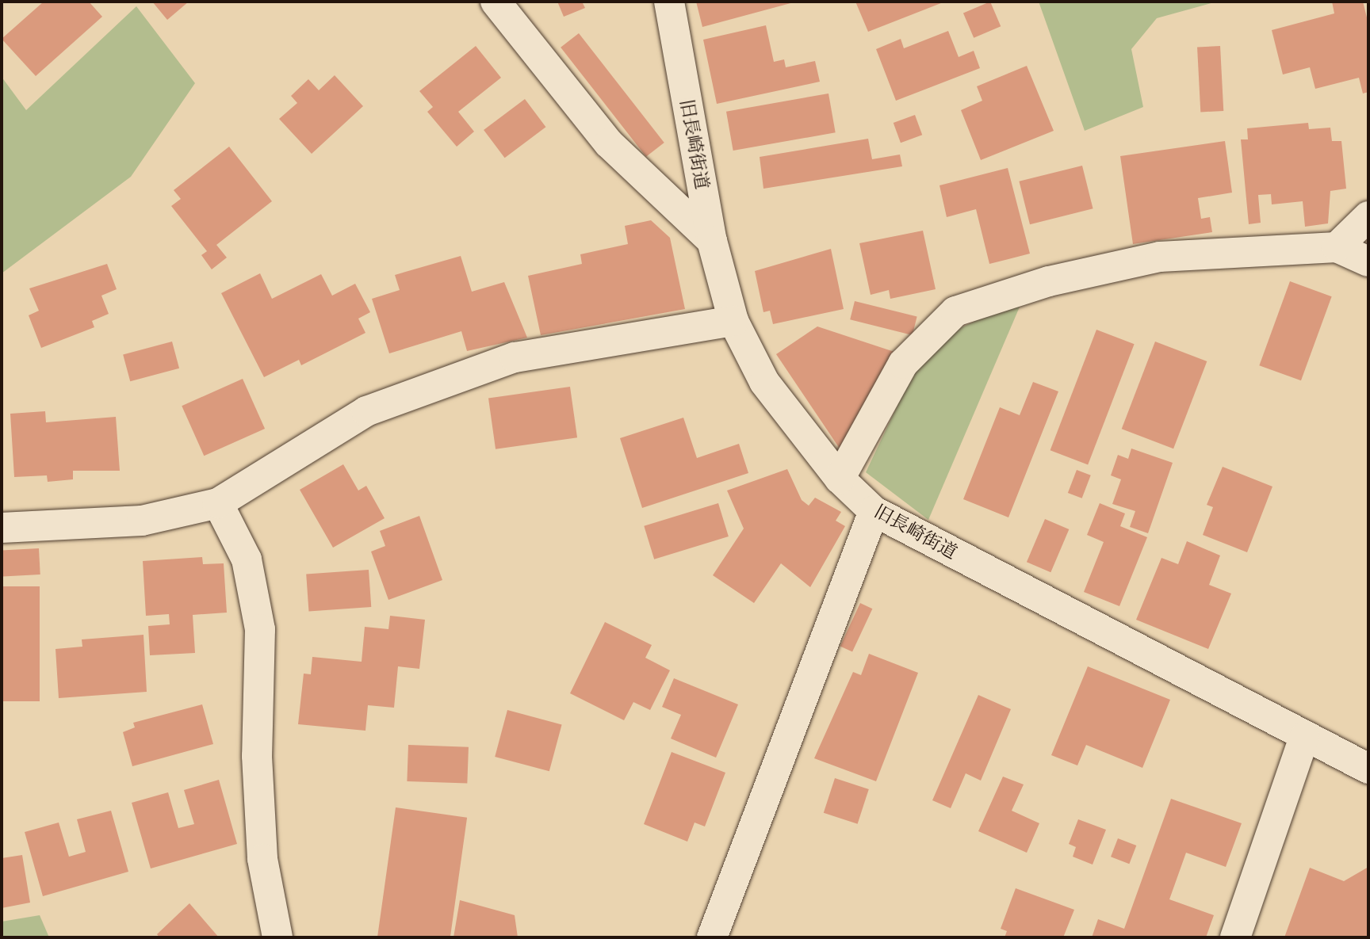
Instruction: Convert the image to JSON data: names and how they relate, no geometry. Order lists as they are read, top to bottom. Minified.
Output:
{"streets":{"street":["旧長崎街道"]}}
